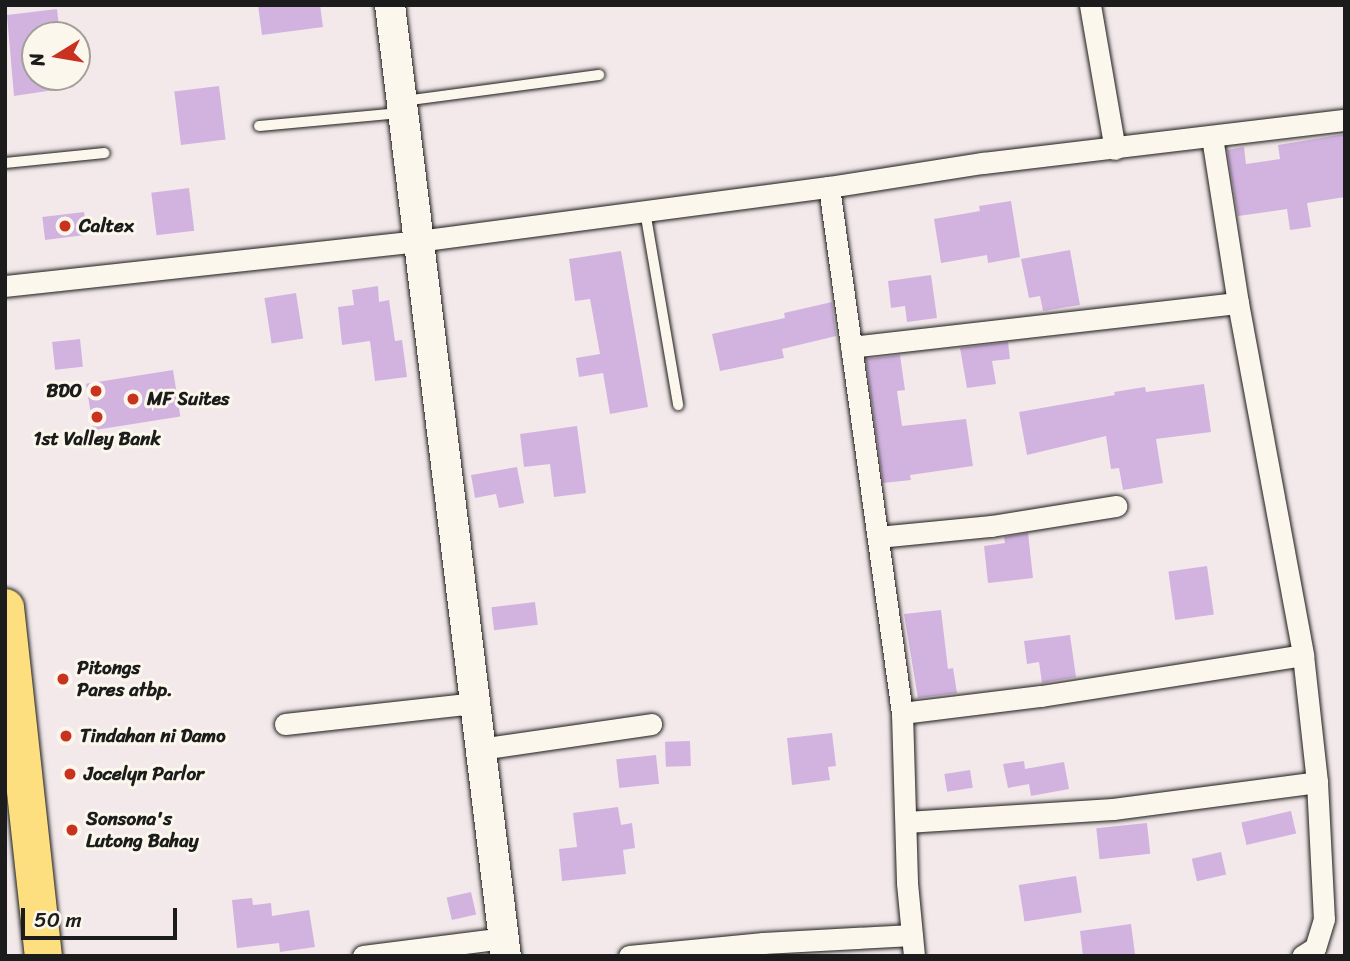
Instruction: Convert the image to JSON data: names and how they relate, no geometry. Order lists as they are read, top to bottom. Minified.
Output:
{"places":["Caltex","BDO","MF Suites","1st Valley Bank","Pitongs Pares atbp.","Tindahan ni Damo","Jocelyn Parlor","Sonsona's Lutong Bahay"],"scale_bar":"50 m","north":"left"}
